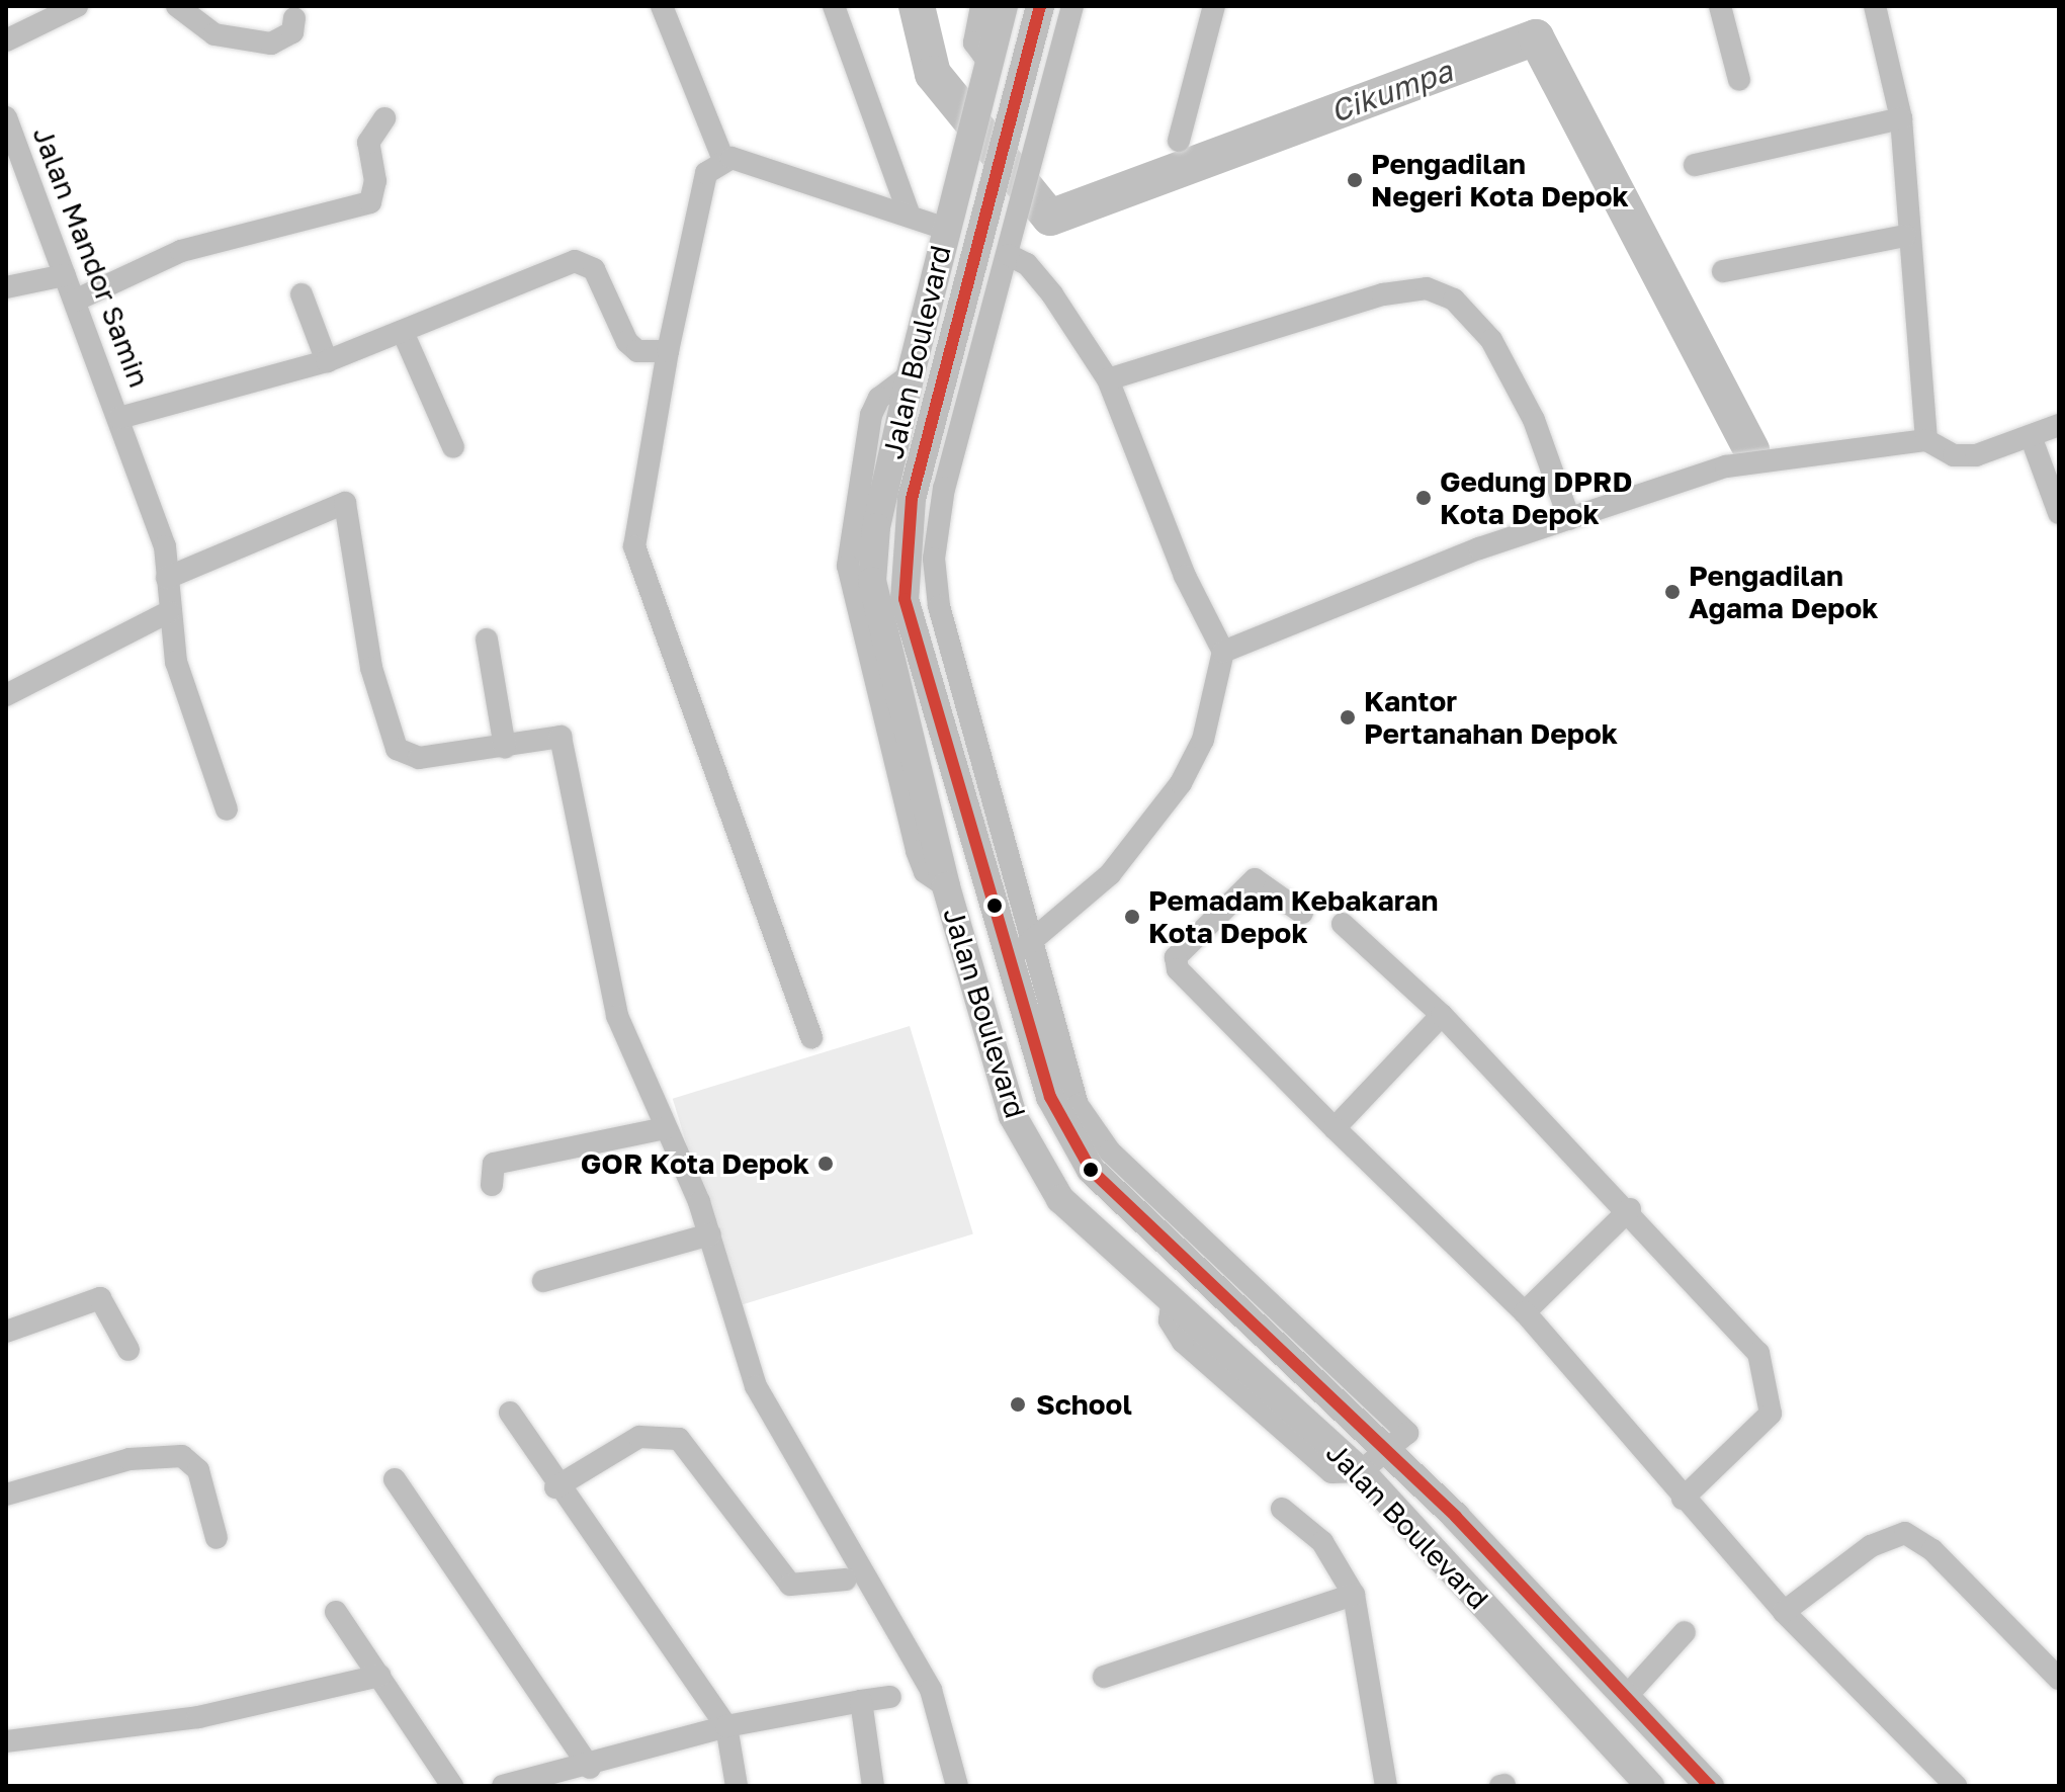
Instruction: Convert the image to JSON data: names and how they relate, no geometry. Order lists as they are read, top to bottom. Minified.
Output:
{"streets":{"main road":["Jalan Boulevard"],"street":["Jalan Mandor Samin"]},"water":["Cikumpa"],"places":["Pengadilan Negeri Kota Depok","Gedung DPRD Kota Depok","Pengadilan Agama Depok","Kantor Pertanahan Depok","Pemadam Kebakaran Kota Depok","GOR Kota Depok","School"]}
